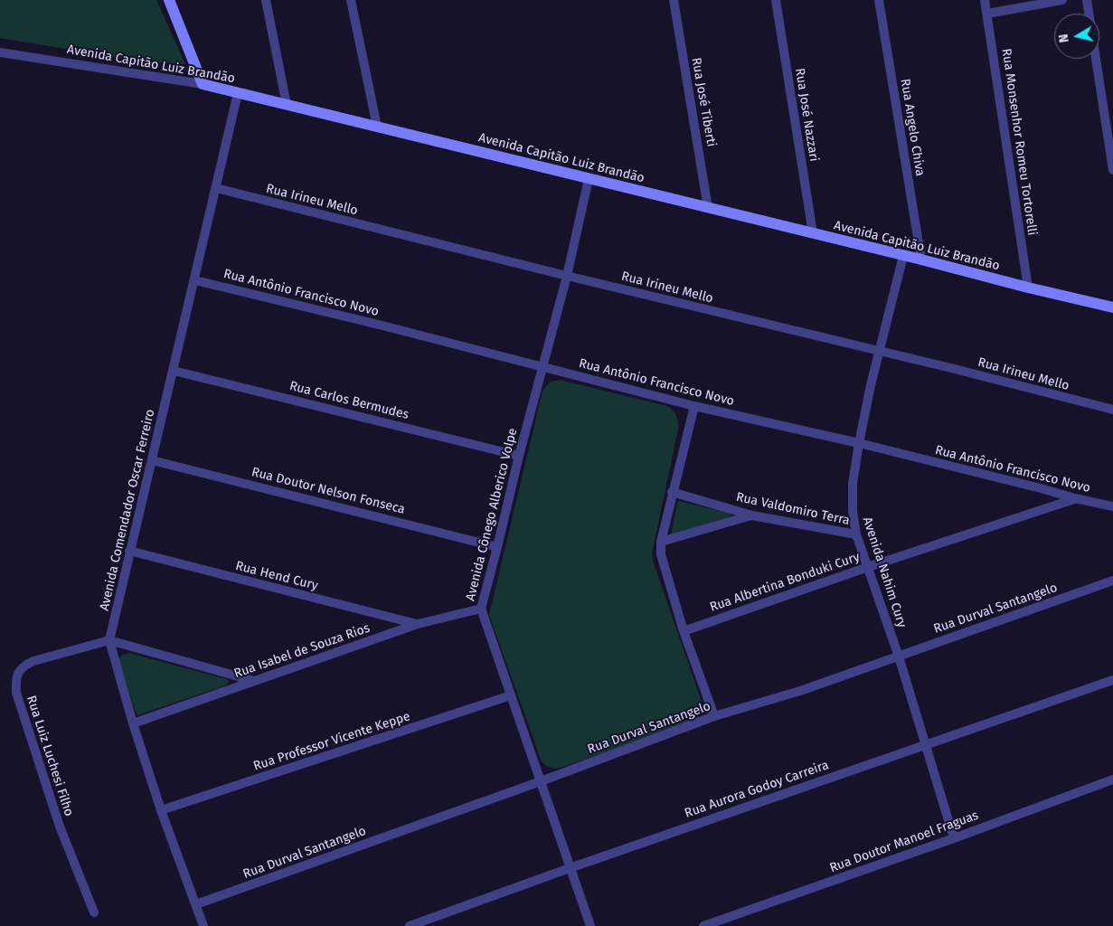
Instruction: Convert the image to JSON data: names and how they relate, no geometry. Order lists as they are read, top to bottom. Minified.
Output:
{"streets":{"main road":["Avenida Capitão Luiz Brandão"],"street":["Rua José Tiberti","Rua José Nazzari","Rua Angelo Chiva","Rua Monsenhor Romeu Tortorelli","Rua Irineu Mello","Rua Antônio Francisco Novo","Rua Carlos Bermudes","Rua Doutor Nelson Fonseca","Rua Valdomiro Terra","Avenida Comendador Oscar Ferreiro","Avenida Cônego Alberico Volpe","Avenida Nahim Cury","Rua Hend Cury","Rua Albertina Bonduki Cury","Rua Durval Santangelo","Rua Isabel de Souza Rios","Rua Professor Vicente Keppe","Rua Luiz Luchesi Filho","Rua Aurora Godoy Carreira","Rua Doutor Manoel Fraguas"]},"crossings":[["Avenida Capitão Luiz Brandão","Rua José Tiberti"],["Avenida Capitão Luiz Brandão","Rua José Nazzari"],["Avenida Capitão Luiz Brandão","Rua Angelo Chiva"],["Avenida Capitão Luiz Brandão","Rua Monsenhor Romeu Tortorelli"],["Avenida Capitão Luiz Brandão","Avenida Comendador Oscar Ferreiro"],["Avenida Capitão Luiz Brandão","Avenida Cônego Alberico Volpe"],["Avenida Capitão Luiz Brandão","Avenida Nahim Cury"],["Rua Irineu Mello","Avenida Comendador Oscar Ferreiro"],["Rua Irineu Mello","Avenida Cônego Alberico Volpe"],["Rua Irineu Mello","Avenida Nahim Cury"],["Rua Antônio Francisco Novo","Avenida Comendador Oscar Ferreiro"],["Rua Antônio Francisco Novo","Avenida Cônego Alberico Volpe"],["Rua Antônio Francisco Novo","Avenida Nahim Cury"],["Rua Antônio Francisco Novo","Rua Albertina Bonduki Cury"],["Rua Carlos Bermudes","Avenida Comendador Oscar Ferreiro"],["Rua Carlos Bermudes","Avenida Cônego Alberico Volpe"],["Rua Doutor Nelson Fonseca","Avenida Comendador Oscar Ferreiro"],["Rua Doutor Nelson Fonseca","Avenida Cônego Alberico Volpe"],["Rua Valdomiro Terra","Avenida Nahim Cury"],["Avenida Comendador Oscar Ferreiro","Rua Hend Cury"],["Avenida Comendador Oscar Ferreiro","Rua Durval Santangelo"],["Avenida Comendador Oscar Ferreiro","Rua Isabel de Souza Rios"],["Avenida Comendador Oscar Ferreiro","Rua Professor Vicente Keppe"],["Avenida Comendador Oscar Ferreiro","Rua Luiz Luchesi Filho"],["Avenida Cônego Alberico Volpe","Rua Durval Santangelo"],["Avenida Cônego Alberico Volpe","Rua Isabel de Souza Rios"],["Avenida Cônego Alberico Volpe","Rua Professor Vicente Keppe"],["Avenida Cônego Alberico Volpe","Rua Aurora Godoy Carreira"],["Avenida Nahim Cury","Rua Albertina Bonduki Cury"],["Avenida Nahim Cury","Rua Durval Santangelo"],["Avenida Nahim Cury","Rua Aurora Godoy Carreira"],["Avenida Nahim Cury","Rua Doutor Manoel Fraguas"],["Rua Hend Cury","Rua Isabel de Souza Rios"]],"north":"left"}
